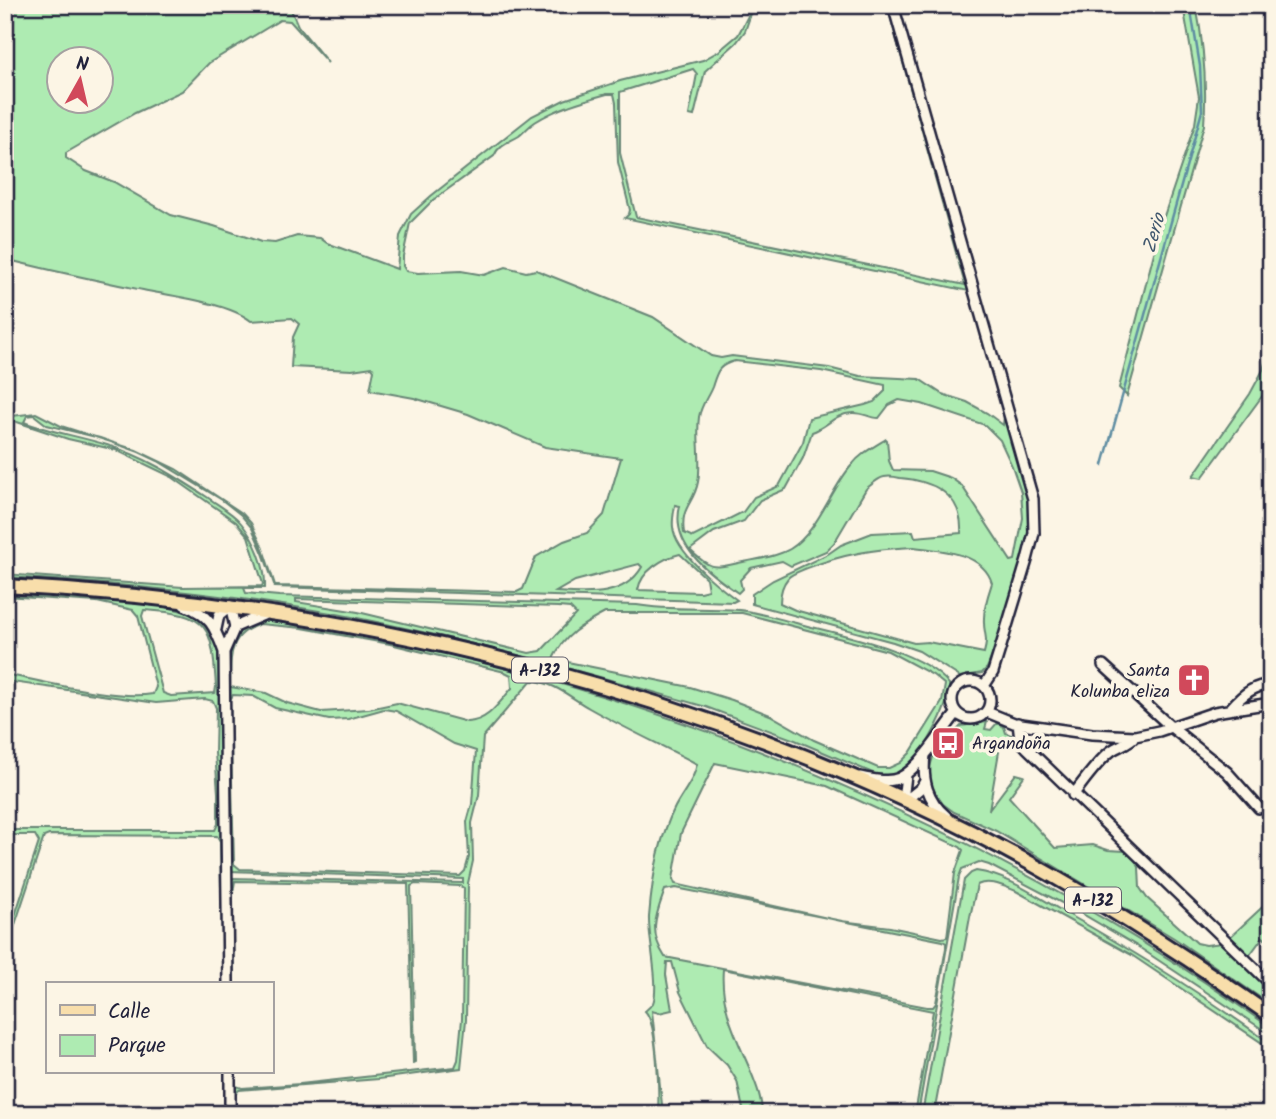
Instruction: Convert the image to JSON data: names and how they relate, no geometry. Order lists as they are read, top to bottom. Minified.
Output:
{"streets":{"main road":["A-132"]},"water":["Zerio"],"places":{"church":["Santa Kolunba eliza"],"bus stop":["Argandoña"]},"legend":["Calle","Parque"],"north":"top"}
